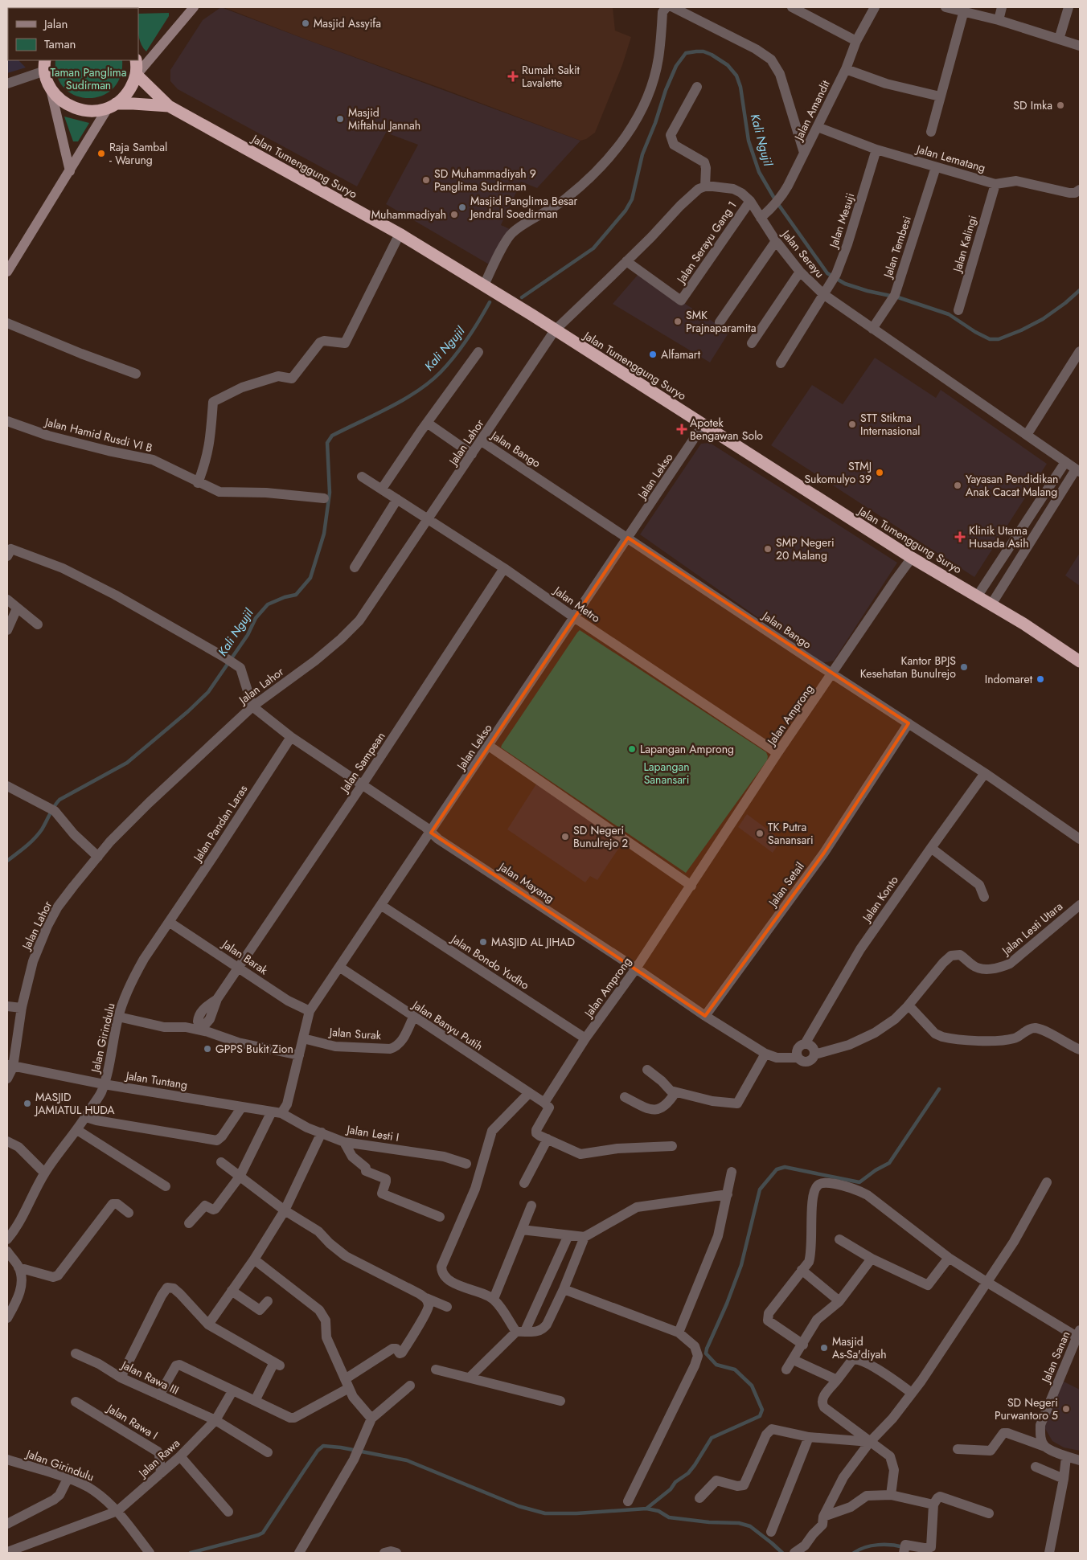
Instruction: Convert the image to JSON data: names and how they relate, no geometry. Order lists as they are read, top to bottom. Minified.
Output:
{"streets":{"highway":["Jalan Tumenggung Suryo"],"street":["Jalan Amandit","Jalan Lematang","Jalan Mesuji","Jalan Serayu Gang 1","Jalan Kalingi","Jalan Tembesi","Jalan Serayu","Jalan Hamid Rusdi VI B","Jalan Lahor","Jalan Bango","Jalan Lekso","Jalan Metro","Jalan Amprong","Jalan Sampean","Jalan Pandan Laras","Jalan Mayang","Jalan Setail","Jalan Konto","Jalan Lesti Utara","Jalan Barak","Jalan Bondo Yudho","Jalan Banyu Putih","Jalan Surak","Jalan Girindulu","Jalan Tuntang","Jalan Lesti I","Jalan Sanan","Jalan Rawa III","Jalan Rawa I","Jalan Rawa"]},"crossings":[["Jalan Amandit","Jalan Lematang"],["Jalan Amandit","Jalan Serayu"],["Jalan Lematang","Jalan Mesuji"],["Jalan Lematang","Jalan Kalingi"],["Jalan Lematang","Jalan Tembesi"],["Jalan Tumenggung Suryo","Jalan Lahor"],["Jalan Tumenggung Suryo","Jalan Lekso"],["Jalan Tumenggung Suryo","Jalan Amprong"],["Jalan Mesuji","Jalan Serayu"],["Jalan Serayu Gang 1","Jalan Serayu"],["Jalan Tembesi","Jalan Serayu"],["Jalan Lahor","Jalan Bango"],["Jalan Lahor","Jalan Metro"],["Jalan Lahor","Jalan Mayang"],["Jalan Lahor","Jalan Tuntang"],["Jalan Bango","Jalan Lekso"],["Jalan Bango","Jalan Amprong"],["Jalan Bango","Jalan Setail"],["Jalan Bango","Jalan Konto"],["Jalan Lekso","Jalan Metro"],["Jalan Lekso","Jalan Mayang"],["Jalan Lekso","Jalan Barak"],["Jalan Lekso","Jalan Bondo Yudho"],["Jalan Lekso","Jalan Banyu Putih"],["Jalan Lekso","Jalan Surak"],["Jalan Lekso","Jalan Tuntang"],["Jalan Lekso","Jalan Lesti I"],["Jalan Metro","Jalan Amprong"],["Jalan Metro","Jalan Sampean"],["Jalan Amprong","Jalan Mayang"],["Jalan Amprong","Jalan Bondo Yudho"],["Jalan Amprong","Jalan Banyu Putih"],["Jalan Sampean","Jalan Mayang"],["Jalan Sampean","Jalan Barak"],["Jalan Pandan Laras","Jalan Mayang"],["Jalan Pandan Laras","Jalan Barak"],["Jalan Pandan Laras","Jalan Girindulu"],["Jalan Mayang","Jalan Setail"],["Jalan Mayang","Jalan Konto"],["Jalan Mayang","Jalan Lesti Utara"],["Jalan Konto","Jalan Lesti Utara"],["Jalan Barak","Jalan Girindulu"],["Jalan Banyu Putih","Jalan Surak"],["Jalan Girindulu","Jalan Tuntang"],["Jalan Girindulu","Jalan Rawa"],["Jalan Tuntang","Jalan Lesti I"],["Jalan Rawa III","Jalan Rawa"],["Jalan Rawa I","Jalan Rawa"]],"water":["Kali Ngujil"],"parks":["Taman Panglima Sudirman","Lapangan Sanansari"],"places":{"other":["Masjid Assyifa","SD Imka","Masjid Miftahul Jannah","Raja Sambal - Warung","SD Muhammadiyah 9 Panglima Sudirman","Masjid Panglima Besar Jendral Soedirman","Muhammadiyah","SMK Prajnaparamita","Alfamart","STT Stikma Internasional","STMJ Sukomulyo 39","Yayasan Pendidikan Anak Cacat Malang","SMP Negeri 20 Malang","Kantor BPJS Kesehatan Bunulrejo","Indomaret","Lapangan Amprong","TK Putra Sanansari","SD Negeri Bunulrejo 2","MASJID AL JIHAD","GPPS Bukit Zion","MASJID JAMIATUL HUDA","Masjid As-Sa'diyah","SD Negeri Purwantoro 5"],"health":["Rumah Sakit Lavalette","Apotek Bengawan Solo","Klinik Utama Husada Asih"]},"legend":["Jalan","Taman"]}
